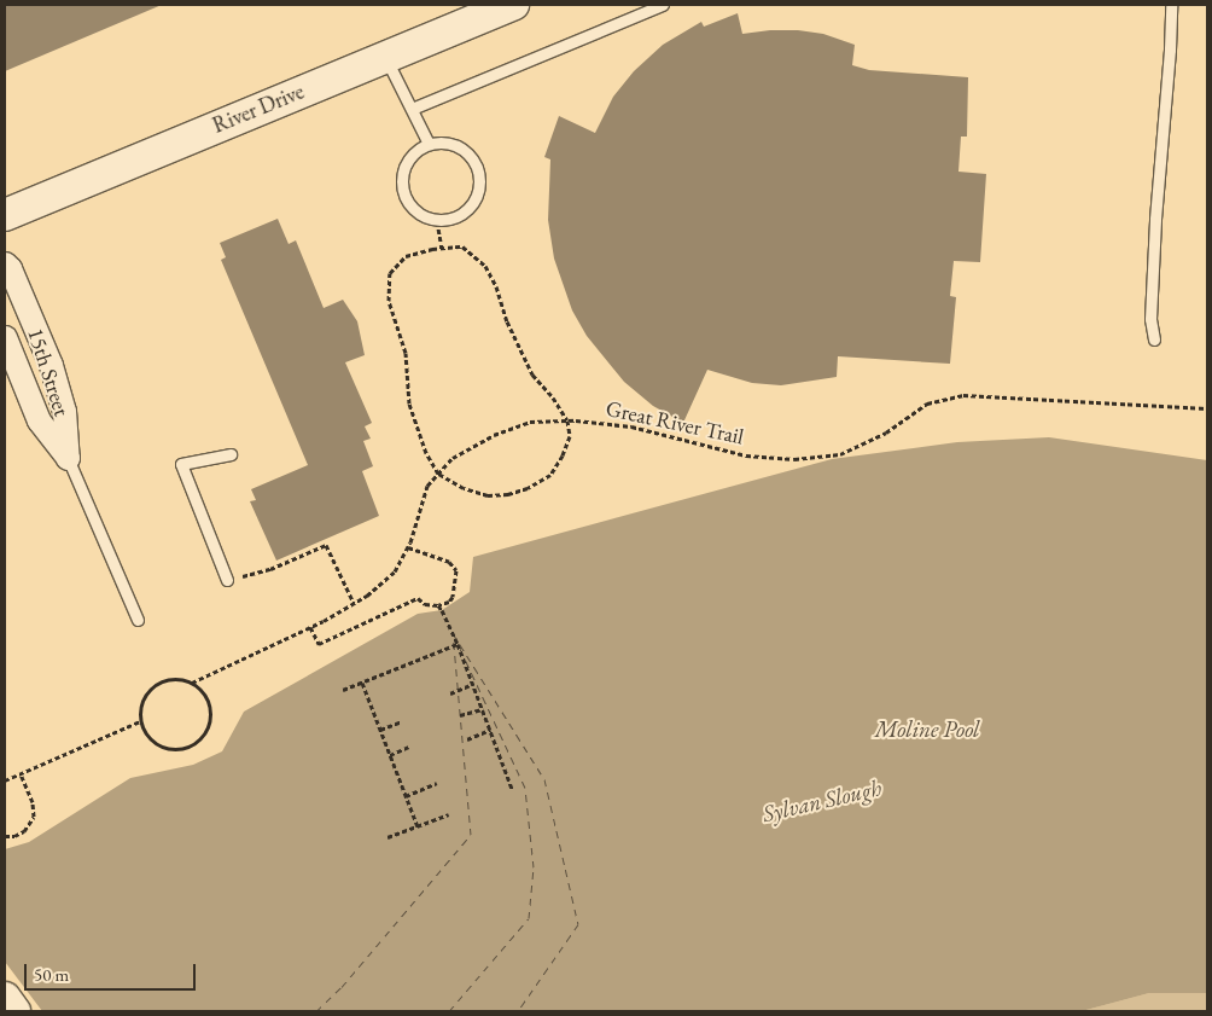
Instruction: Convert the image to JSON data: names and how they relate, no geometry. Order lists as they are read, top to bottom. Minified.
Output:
{"streets":{"main road":["River Drive"],"street":["15th Street"],"path":["Great River Trail"]},"water":["Moline Pool","Sylvan Slough"],"scale_bar":"50 m"}
